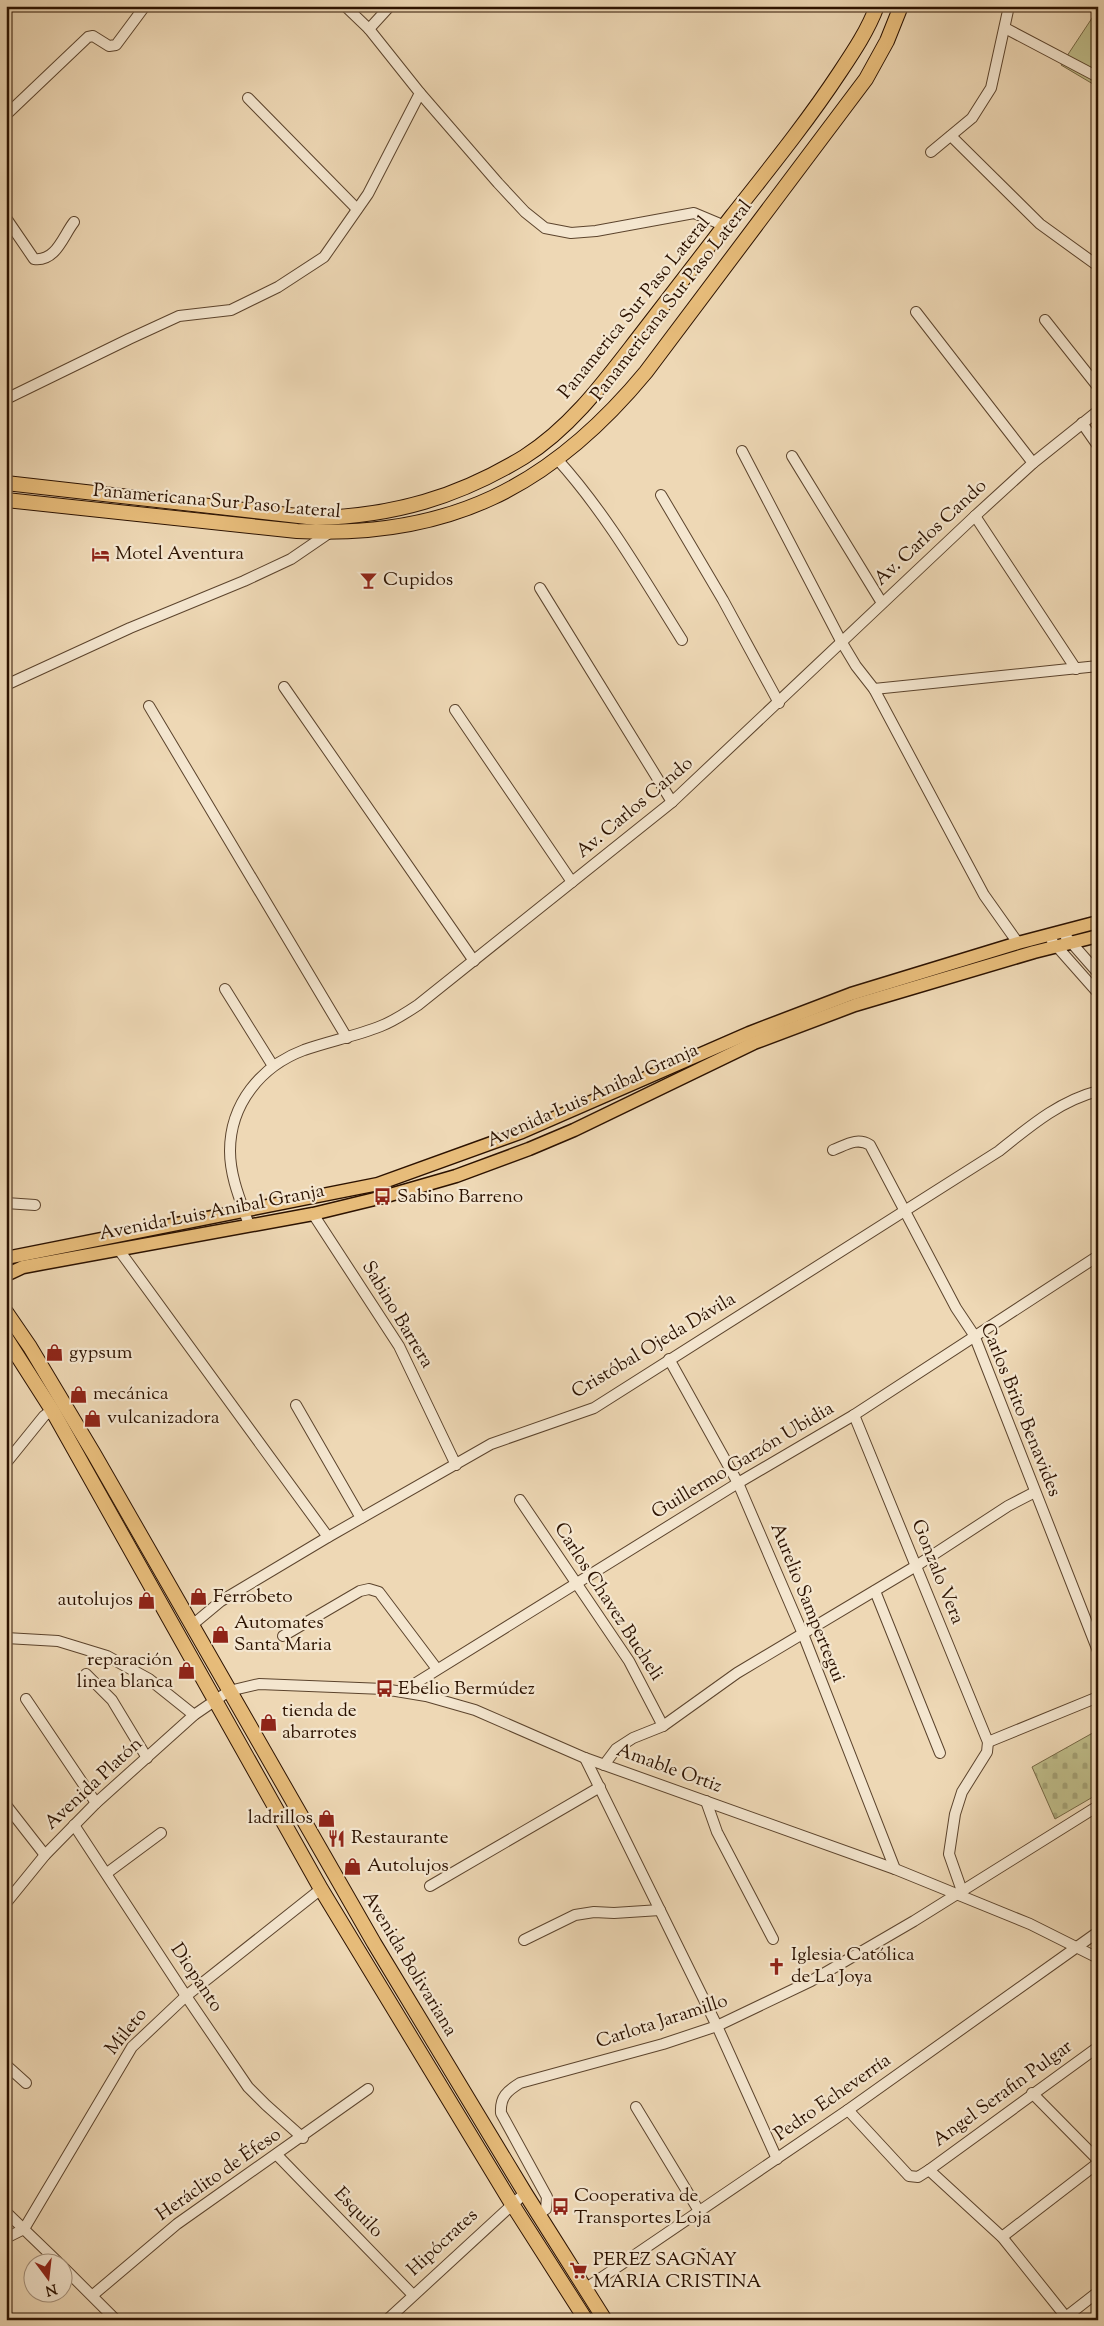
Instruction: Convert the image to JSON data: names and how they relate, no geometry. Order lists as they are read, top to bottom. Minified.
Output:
{"streets":{"highway":["Panamericana Sur Paso Lateral","Panamerica Sur Paso Lateral","Avenida Bolivariana"],"main road":["Avenida Luis Anibal Granja"],"street":["Av. Carlos Cando","Sabino Barrera","Cristóbal Ojeda Dávila","Carlos Brito Benavides","Guillermo Garzón Ubidia","Gonzalo Vera","Carlos Chavez Bucheli","Aurelio Sampertegui","Amable Ortiz","Avenida Platón","Diopanto","Carlota Jaramillo","Mileto","Angel Serafin Pulgar","Pedro Echeverría","Heráclito de Éfeso","Esquilo","Hipócrates"]},"crossings":[["Av. Carlos Cando","Avenida Luis Anibal Granja"],["Avenida Luis Anibal Granja","Sabino Barrera"],["Sabino Barrera","Cristóbal Ojeda Dávila"],["Cristóbal Ojeda Dávila","Carlos Brito Benavides"],["Cristóbal Ojeda Dávila","Aurelio Sampertegui"],["Cristóbal Ojeda Dávila","Avenida Bolivariana"],["Carlos Brito Benavides","Guillermo Garzón Ubidia"],["Guillermo Garzón Ubidia","Gonzalo Vera"],["Guillermo Garzón Ubidia","Carlos Chavez Bucheli"],["Guillermo Garzón Ubidia","Aurelio Sampertegui"],["Guillermo Garzón Ubidia","Amable Ortiz"],["Aurelio Sampertegui","Amable Ortiz"],["Amable Ortiz","Avenida Platón"],["Amable Ortiz","Avenida Bolivariana"],["Amable Ortiz","Carlota Jaramillo"],["Amable Ortiz","Pedro Echeverría"],["Avenida Platón","Avenida Bolivariana"],["Avenida Platón","Diopanto"],["Avenida Bolivariana","Carlota Jaramillo"],["Avenida Bolivariana","Mileto"],["Avenida Bolivariana","Pedro Echeverría"],["Avenida Bolivariana","Hipócrates"],["Diopanto","Mileto"],["Diopanto","Heráclito de Éfeso"],["Heráclito de Éfeso","Esquilo"],["Esquilo","Hipócrates"]],"places":{"hotel":["Motel Aventura"],"bar":["Cupidos"],"bus stop":["Sabino Barreno","Ebelio Bermúdez","Cooperativa de Transportes Loja"],"shop":["gypsum","mecánica","vulcanizadora","Ferrobeto","autolujos","Automates Santa Maria","reparación linea blanca","tienda de abarrotes","ladrillos","Autolujos"],"restaurant":["Restaurante"],"church":["Iglesia Católica de La Joya"],"supermarket":["PEREZ SAGÑAY MARIA CRISTINA"]},"north":"bottom"}
